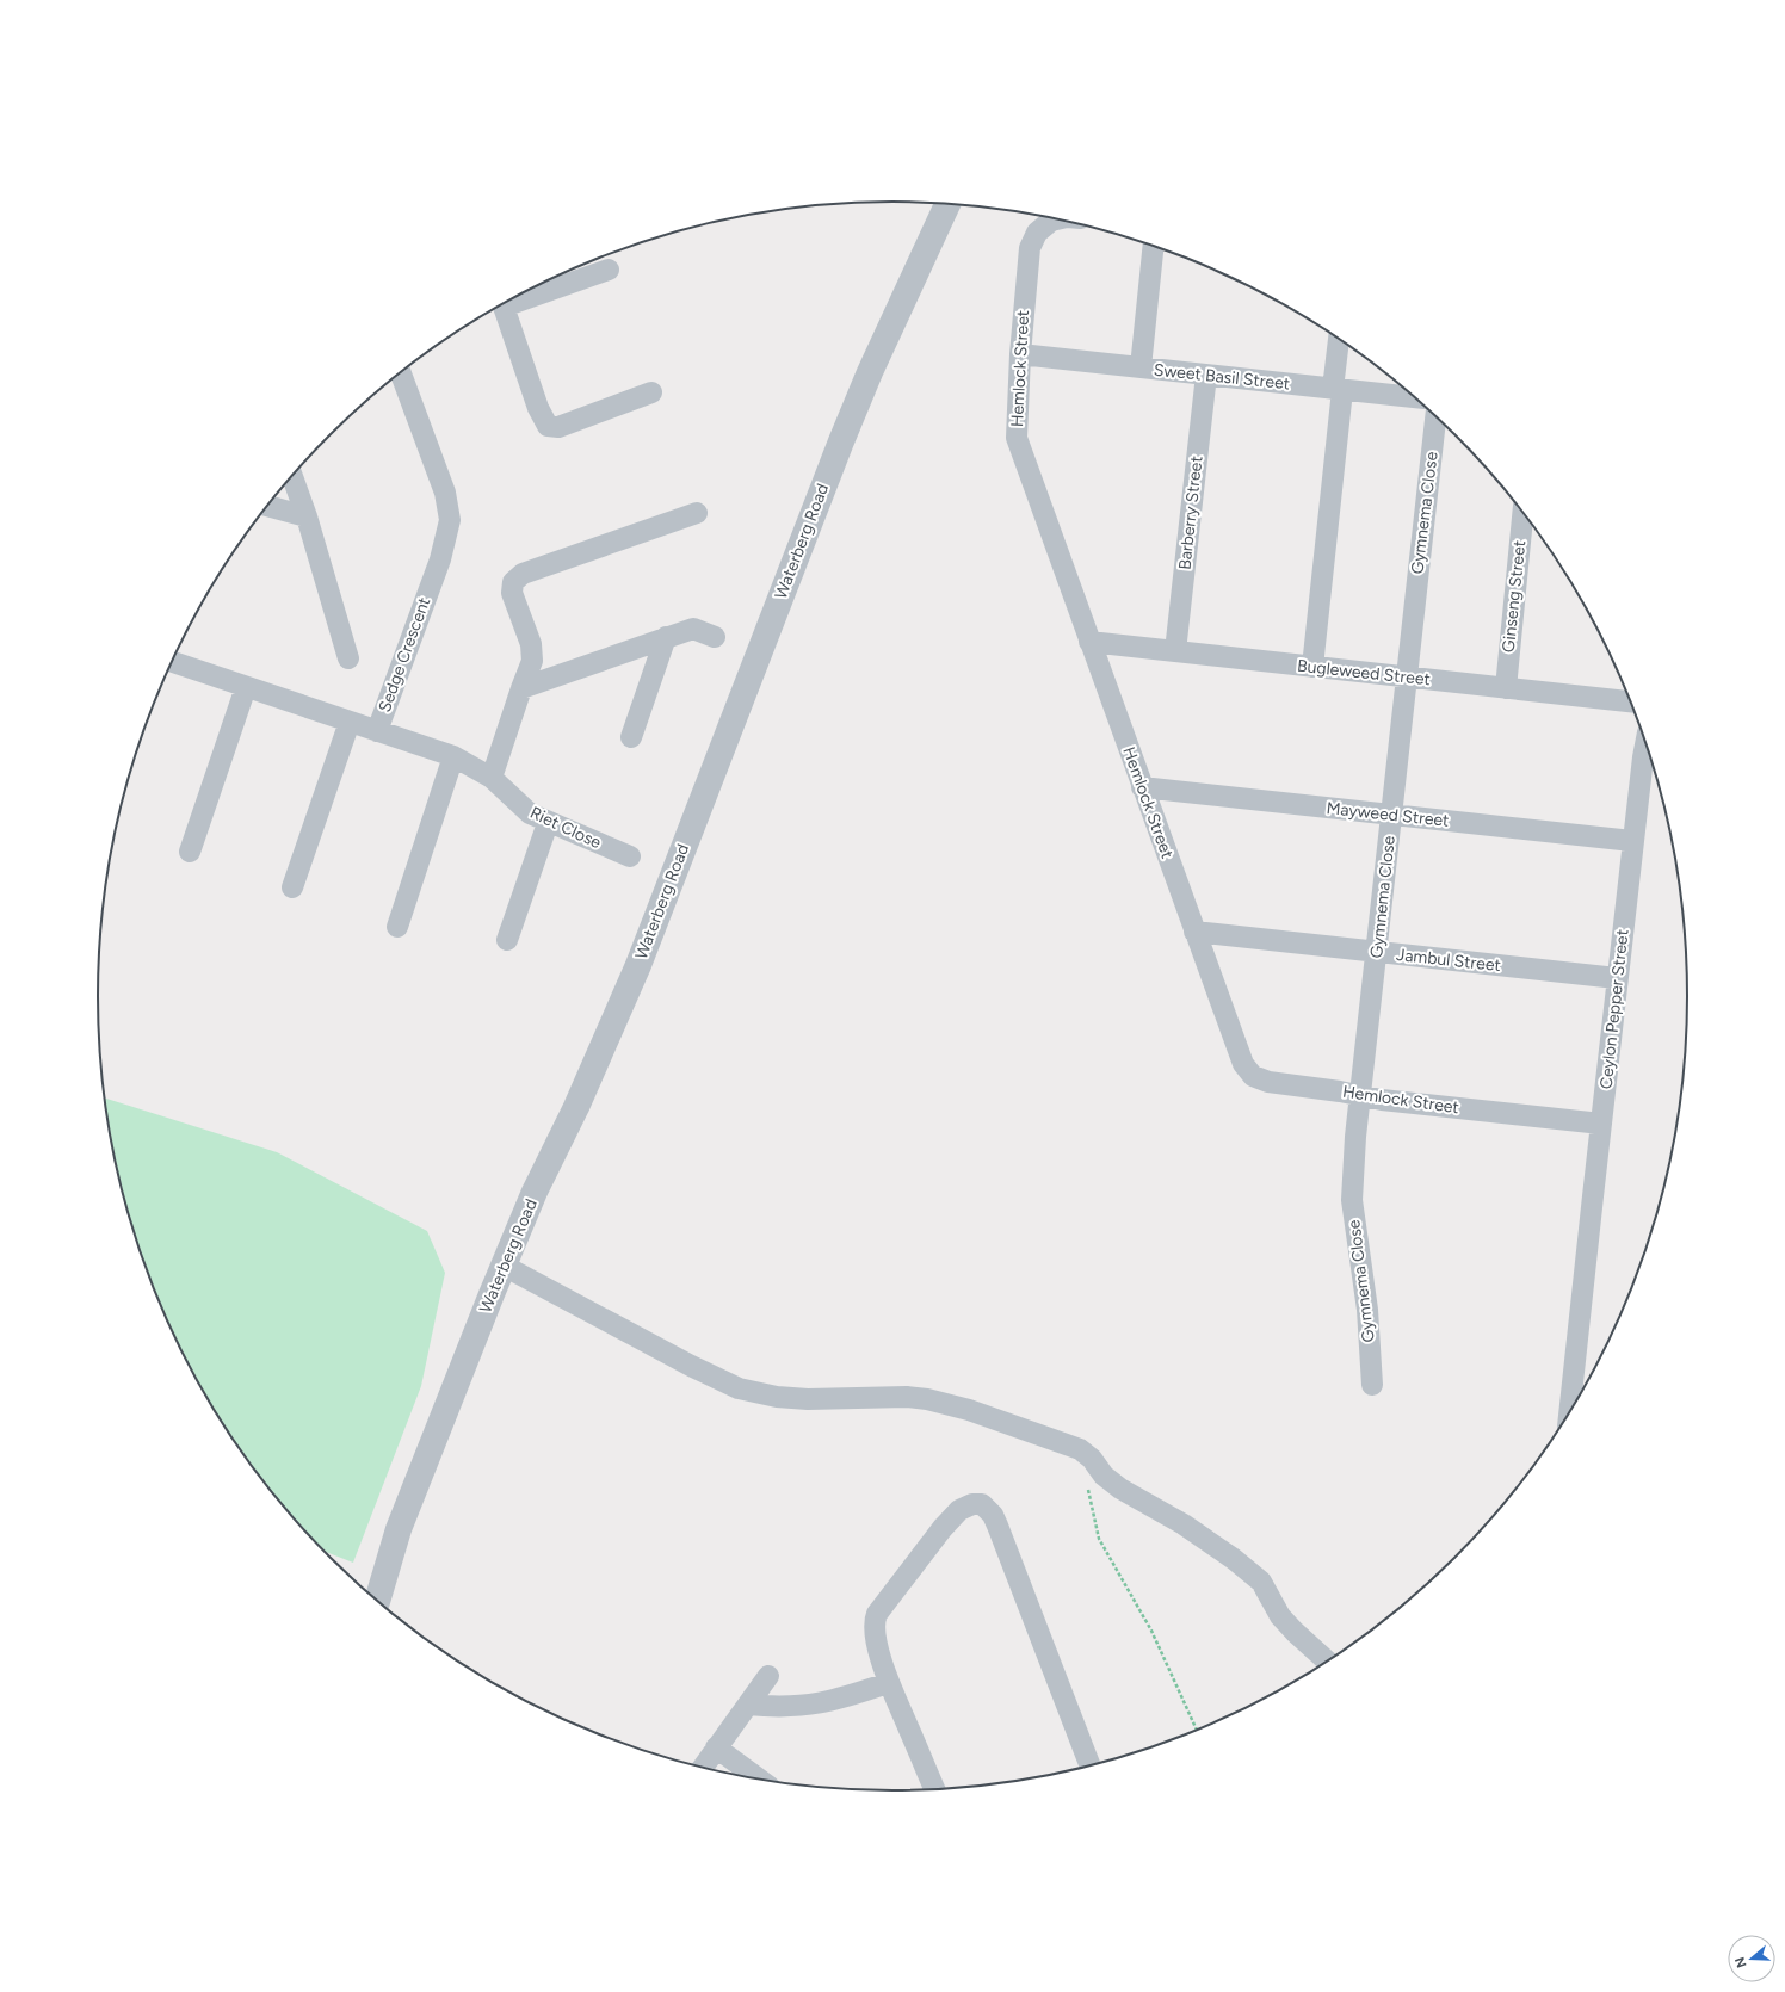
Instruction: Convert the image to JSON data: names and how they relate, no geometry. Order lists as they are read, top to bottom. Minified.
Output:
{"streets":{"street":["Hemlock Street","Sweet Basil Street","Barberry Street","Gymnema Close","Waterberg Road","Ginseng Street","Sedge Crescent","Bugleweed Street","Mayweed Street","Riet Close","Jambul Street","Ceylon Pepper Street"]},"crossings":[["Hemlock Street","Sweet Basil Street"],["Hemlock Street","Gymnema Close"],["Hemlock Street","Bugleweed Street"],["Hemlock Street","Mayweed Street"],["Hemlock Street","Jambul Street"],["Hemlock Street","Ceylon Pepper Street"],["Sweet Basil Street","Barberry Street"],["Barberry Street","Bugleweed Street"],["Gymnema Close","Bugleweed Street"],["Gymnema Close","Mayweed Street"],["Gymnema Close","Jambul Street"],["Ginseng Street","Bugleweed Street"],["Sedge Crescent","Riet Close"],["Mayweed Street","Ceylon Pepper Street"],["Jambul Street","Ceylon Pepper Street"]],"north":"left"}
